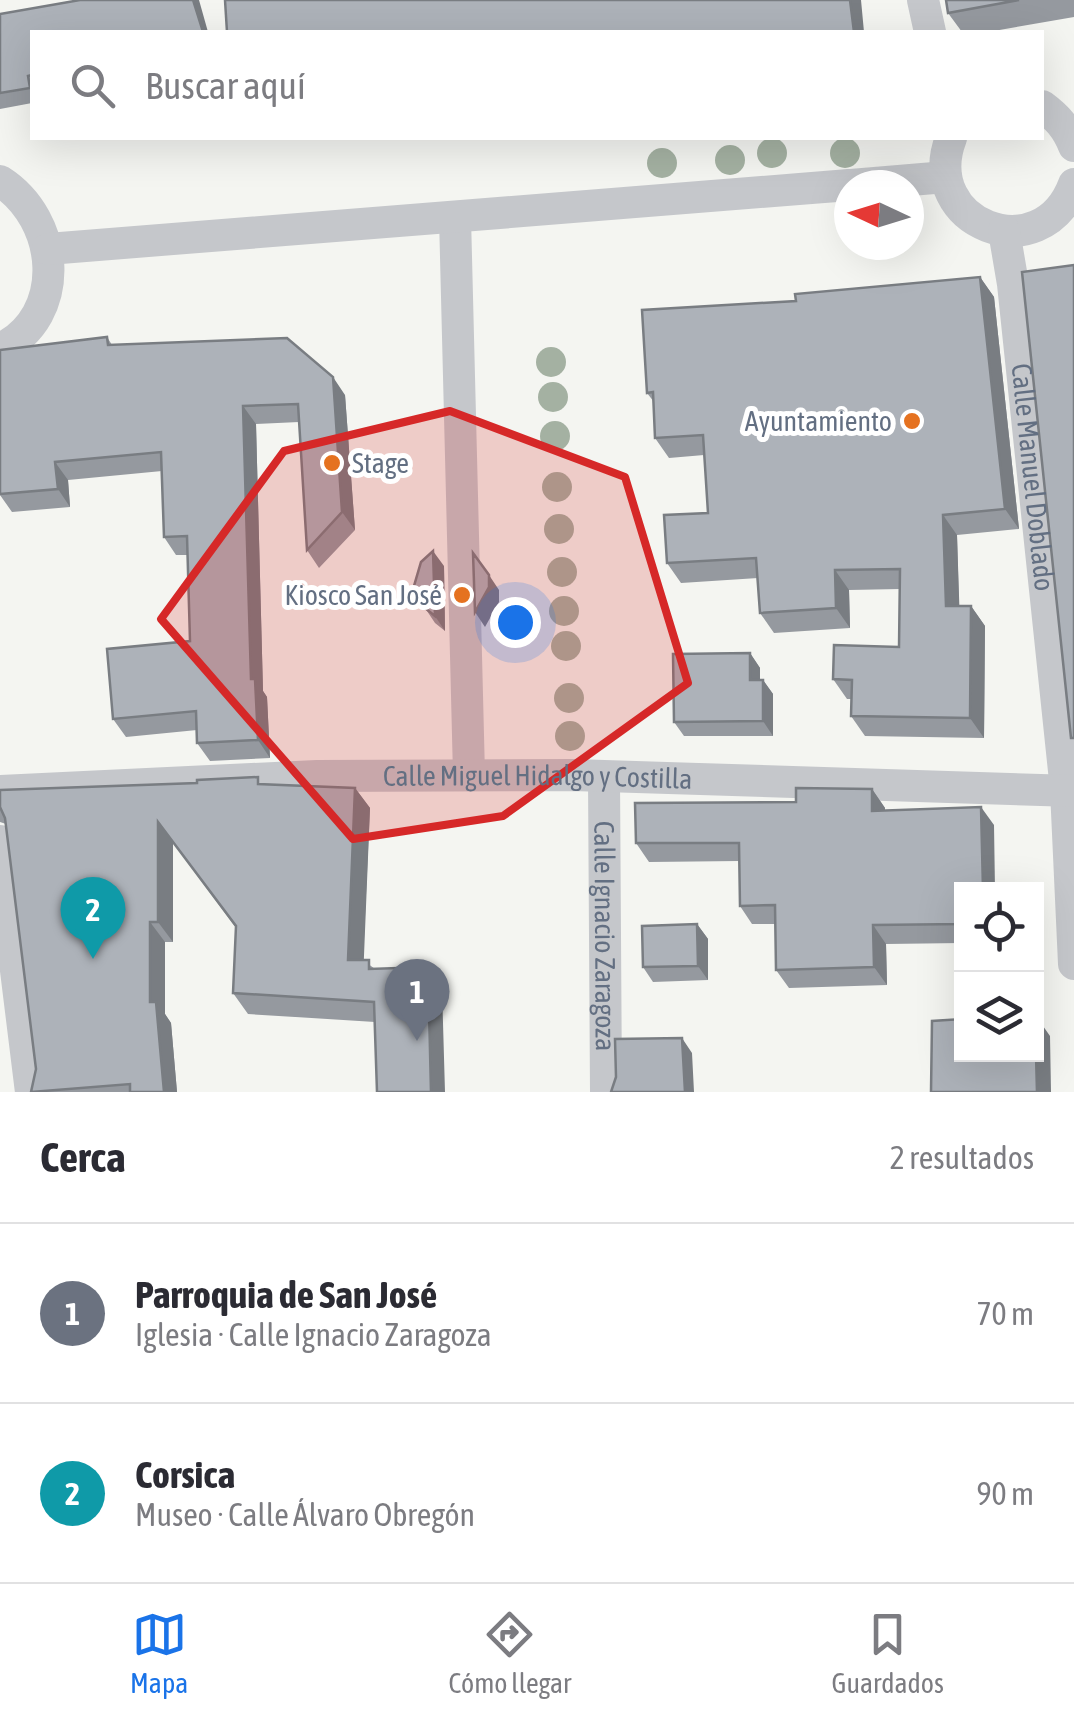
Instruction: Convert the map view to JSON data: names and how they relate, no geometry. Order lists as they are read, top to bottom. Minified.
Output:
{"streets":{"street":["Calle Manuel Doblado","Calle Miguel Hidalgo y Costilla","Calle Ignacio Zaragoza"]},"crossings":[["Calle Manuel Doblado","Calle Miguel Hidalgo y Costilla"],["Calle Miguel Hidalgo y Costilla","Calle Ignacio Zaragoza"]],"places":["Ayuntamiento","Stage","Kiosco San José"],"north":"left","page":{"search":"Buscar aquí","pins":["2","1"],"heading":["Cerca","2 resultados"],"list":[{"mark":"1","name":"Parroquia de San José","note":"Iglesia · Calle Ignacio Zaragoza","value":"70 m"},{"mark":"2","name":"Corsica","note":"Museo · Calle Álvaro Obregón","value":"90 m"}],"nav":["Mapa","Cómo llegar","Guardados"]}}
